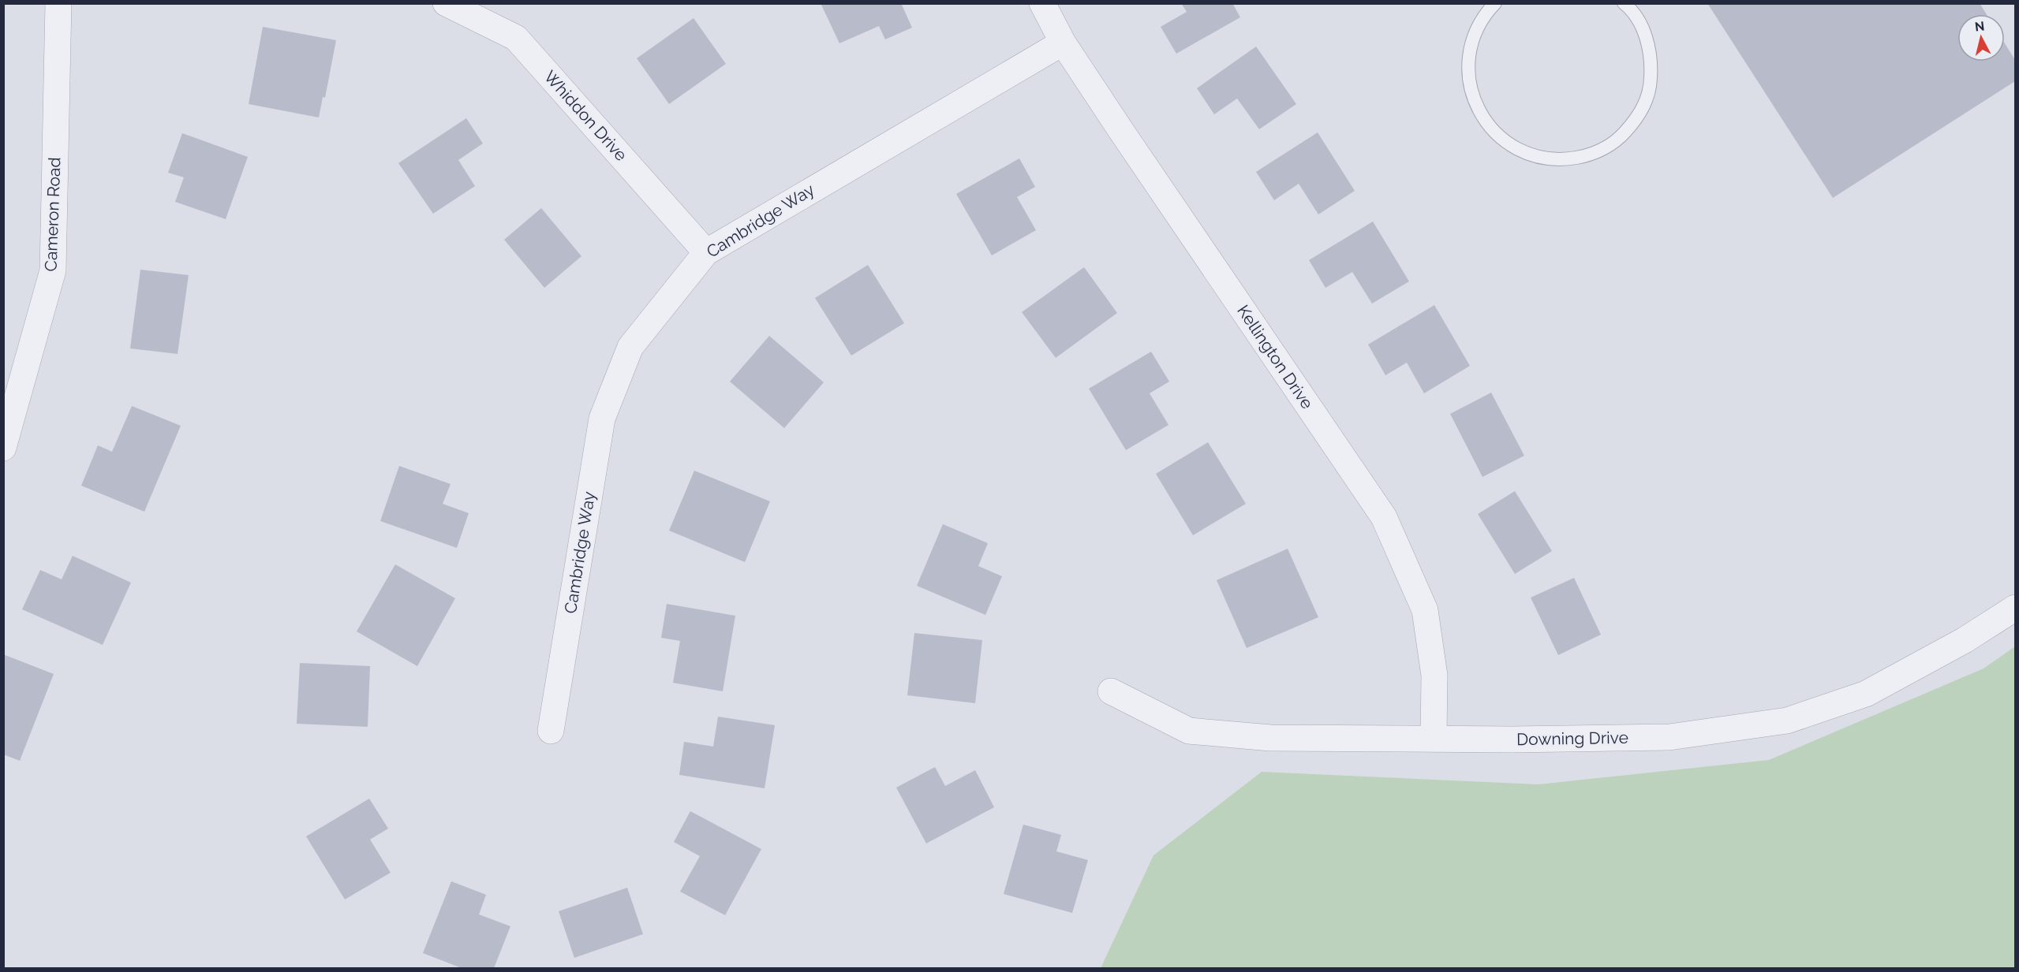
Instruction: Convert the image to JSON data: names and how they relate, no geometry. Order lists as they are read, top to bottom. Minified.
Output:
{"streets":{"street":["Whiddon Drive","Cameron Road","Cambridge Way","Kellington Drive","Downing Drive"]},"crossings":[["Whiddon Drive","Cambridge Way"],["Cambridge Way","Kellington Drive"],["Kellington Drive","Downing Drive"]],"north":"top"}
